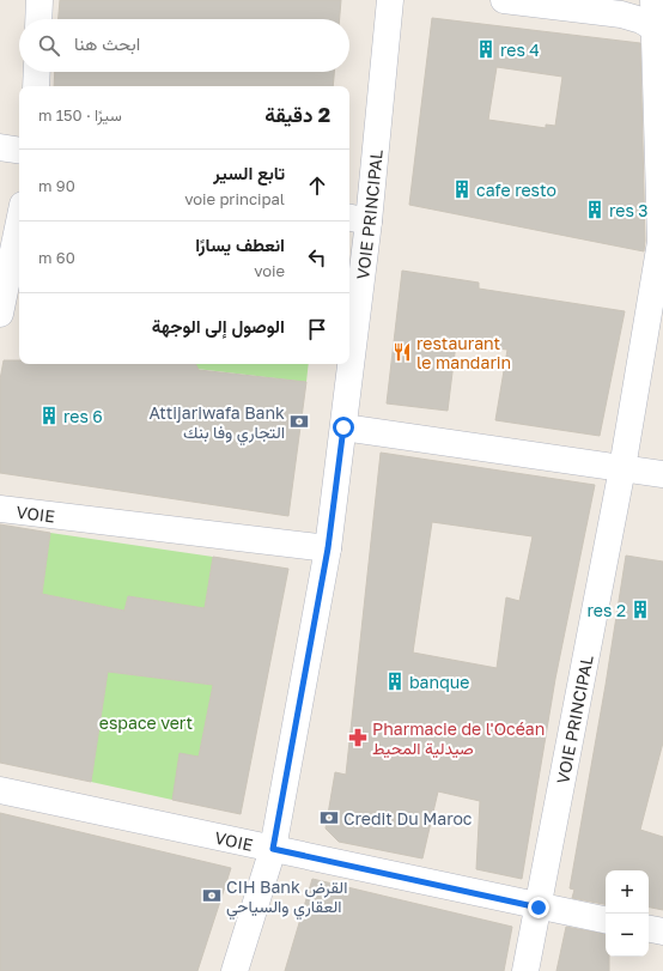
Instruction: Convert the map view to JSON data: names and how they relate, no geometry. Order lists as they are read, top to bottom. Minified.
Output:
{"streets":{"street":["VOIE PRINCIPAL","VOIE"]},"crossings":[["VOIE PRINCIPAL","VOIE"]],"parks":["espace vert"],"places":{"building":["res 4","cafe resto","res 3","res 6","res 2","banque"],"restaurant":["restaurant le mandarin"],"bank":["Attijariwafa Bank التجاري وفا بنك","Credit Du Maroc","CIH Bank القرض العقاري والسياحي"],"pharmacy":["Pharmacie de l'Océan صيدلية المحيط"]},"page":{"search":"ابحث هنا","heading":["2 دقيقة","سيرًا · 150 m"],"list":[["تابع السير","voie principal","90 m"],["انعطف يسارًا","voie","60 m"],"الوصول إلى الوجهة"],"map_buttons":["+","−"]}}
